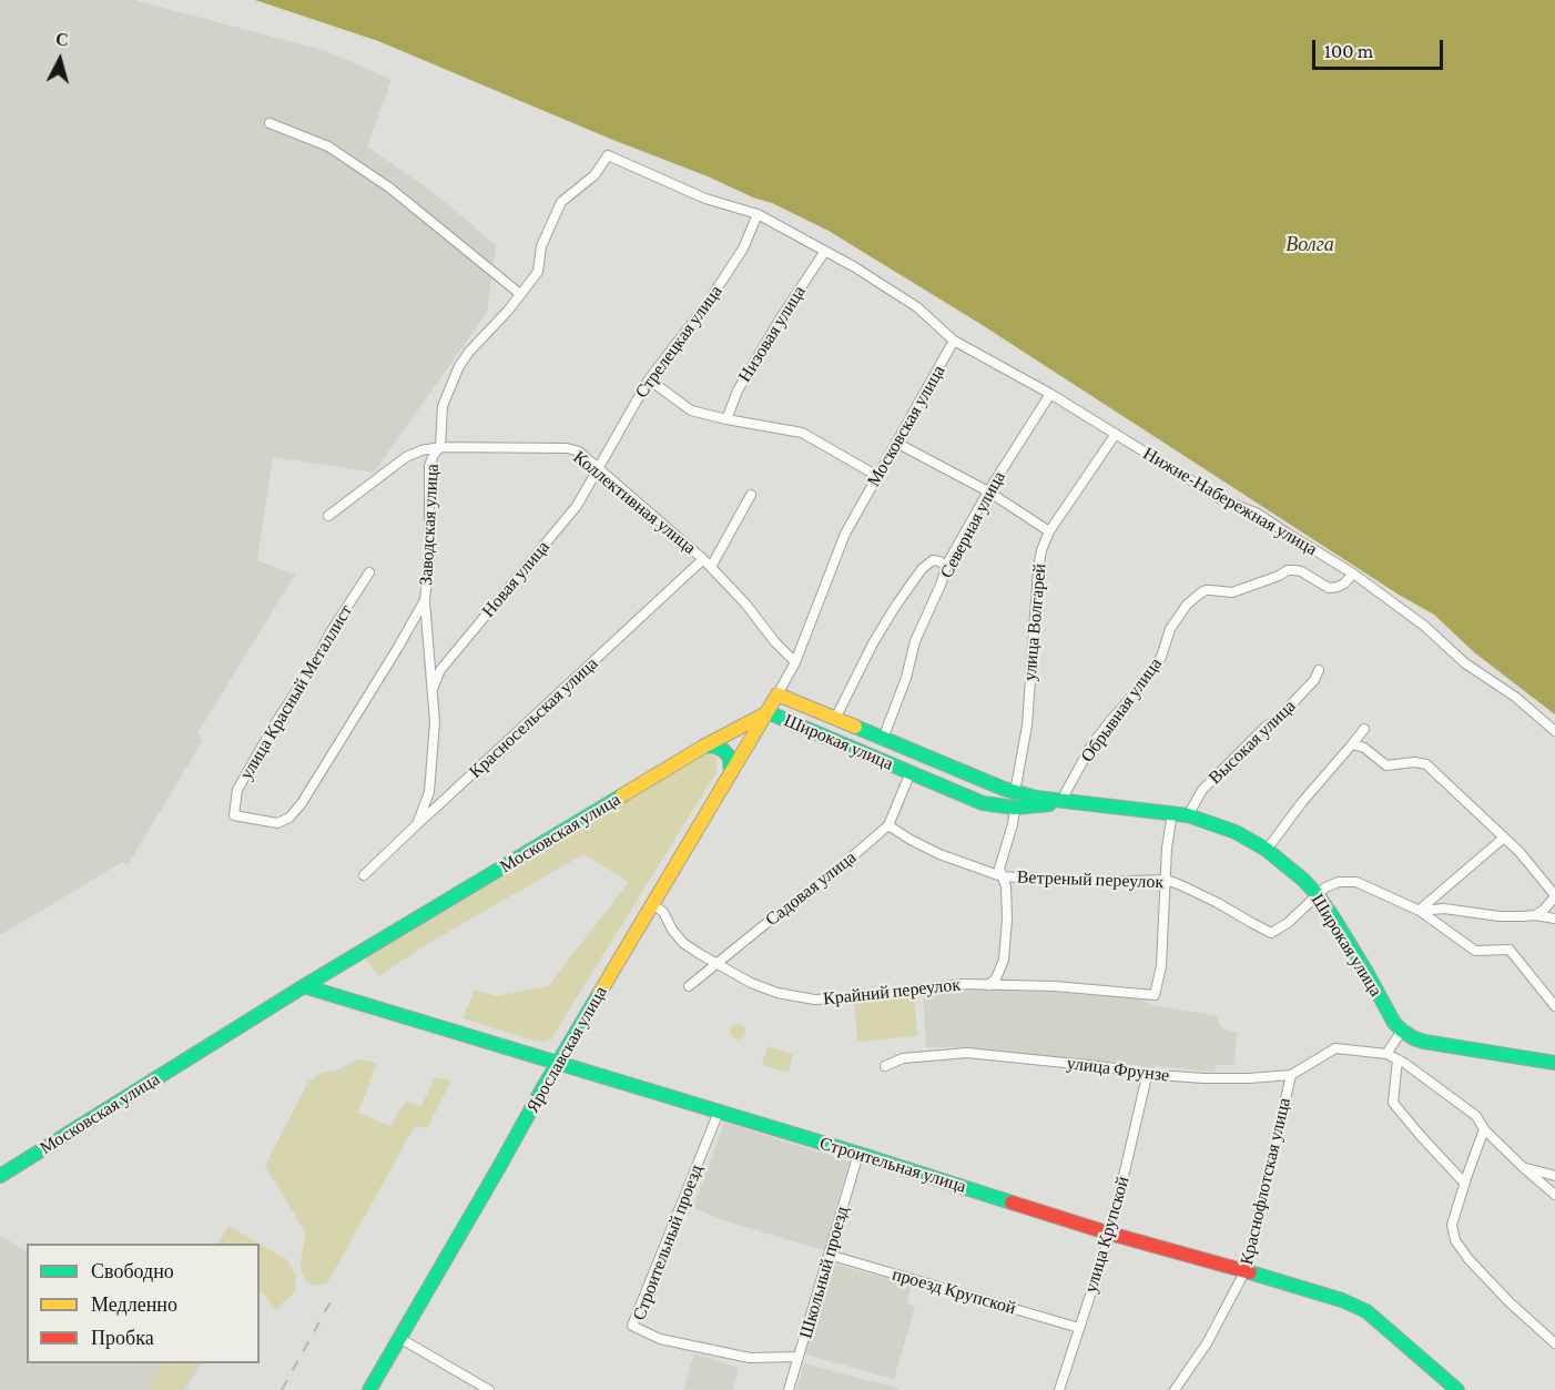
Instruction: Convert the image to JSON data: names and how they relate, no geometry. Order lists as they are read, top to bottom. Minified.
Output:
{"streets":{"street":["Низовая улица","Стрелецкая улица","Московская улица","Нижне-Набережная улица","Коллективная улица","Заводская улица","Северная улица","Новая улица","улица Волгарей","улица Красный Металлист","Обрывная улица","Красносельская улица","Широкая улица","Высокая улица","Ветреный переулок","Садовая улица","Крайний переулок","Ярославская улица","улица Фрунзе","Строительная улица","Краснофлотская улица","улица Крупской","Строительный проезд","Школьный проезд","проезд Крупской"]},"crossings":[["Низовая улица","Нижне-Набережная улица"],["Стрелецкая улица","Нижне-Набережная улица"],["Стрелецкая улица","Коллективная улица"],["Стрелецкая улица","Новая улица"],["Московская улица","Нижне-Набережная улица"],["Московская улица","Коллективная улица"],["Московская улица","Широкая улица"],["Московская улица","Ярославская улица"],["Московская улица","Строительная улица"],["Нижне-Набережная улица","Заводская улица"],["Нижне-Набережная улица","Северная улица"],["Нижне-Набережная улица","улица Волгарей"],["Нижне-Набережная улица","Обрывная улица"],["Коллективная улица","Заводская улица"],["Коллективная улица","Новая улица"],["Коллективная улица","Красносельская улица"],["Заводская улица","улица Красный Металлист"],["Северная улица","Широкая улица"],["улица Волгарей","Широкая улица"],["Обрывная улица","Широкая улица"],["Широкая улица","Высокая улица"],["Широкая улица","Ветреный переулок"],["Широкая улица","Садовая улица"],["Широкая улица","Ярославская улица"],["Ветреный переулок","Садовая улица"],["Ветреный переулок","Крайний переулок"],["Садовая улица","Крайний переулок"],["Крайний переулок","Ярославская улица"],["Ярославская улица","Строительная улица"],["улица Фрунзе","Краснофлотская улица"],["улица Фрунзе","улица Крупской"],["Строительная улица","Краснофлотская улица"],["Строительная улица","улица Крупской"],["Строительная улица","Строительный проезд"],["Строительная улица","Школьный проезд"],["улица Крупской","проезд Крупской"],["Строительный проезд","Школьный проезд"],["Школьный проезд","проезд Крупской"]],"water":["Волга"],"legend":["Свободно","Медленно","Пробка"],"scale_bar":"100 m","north":"top"}
